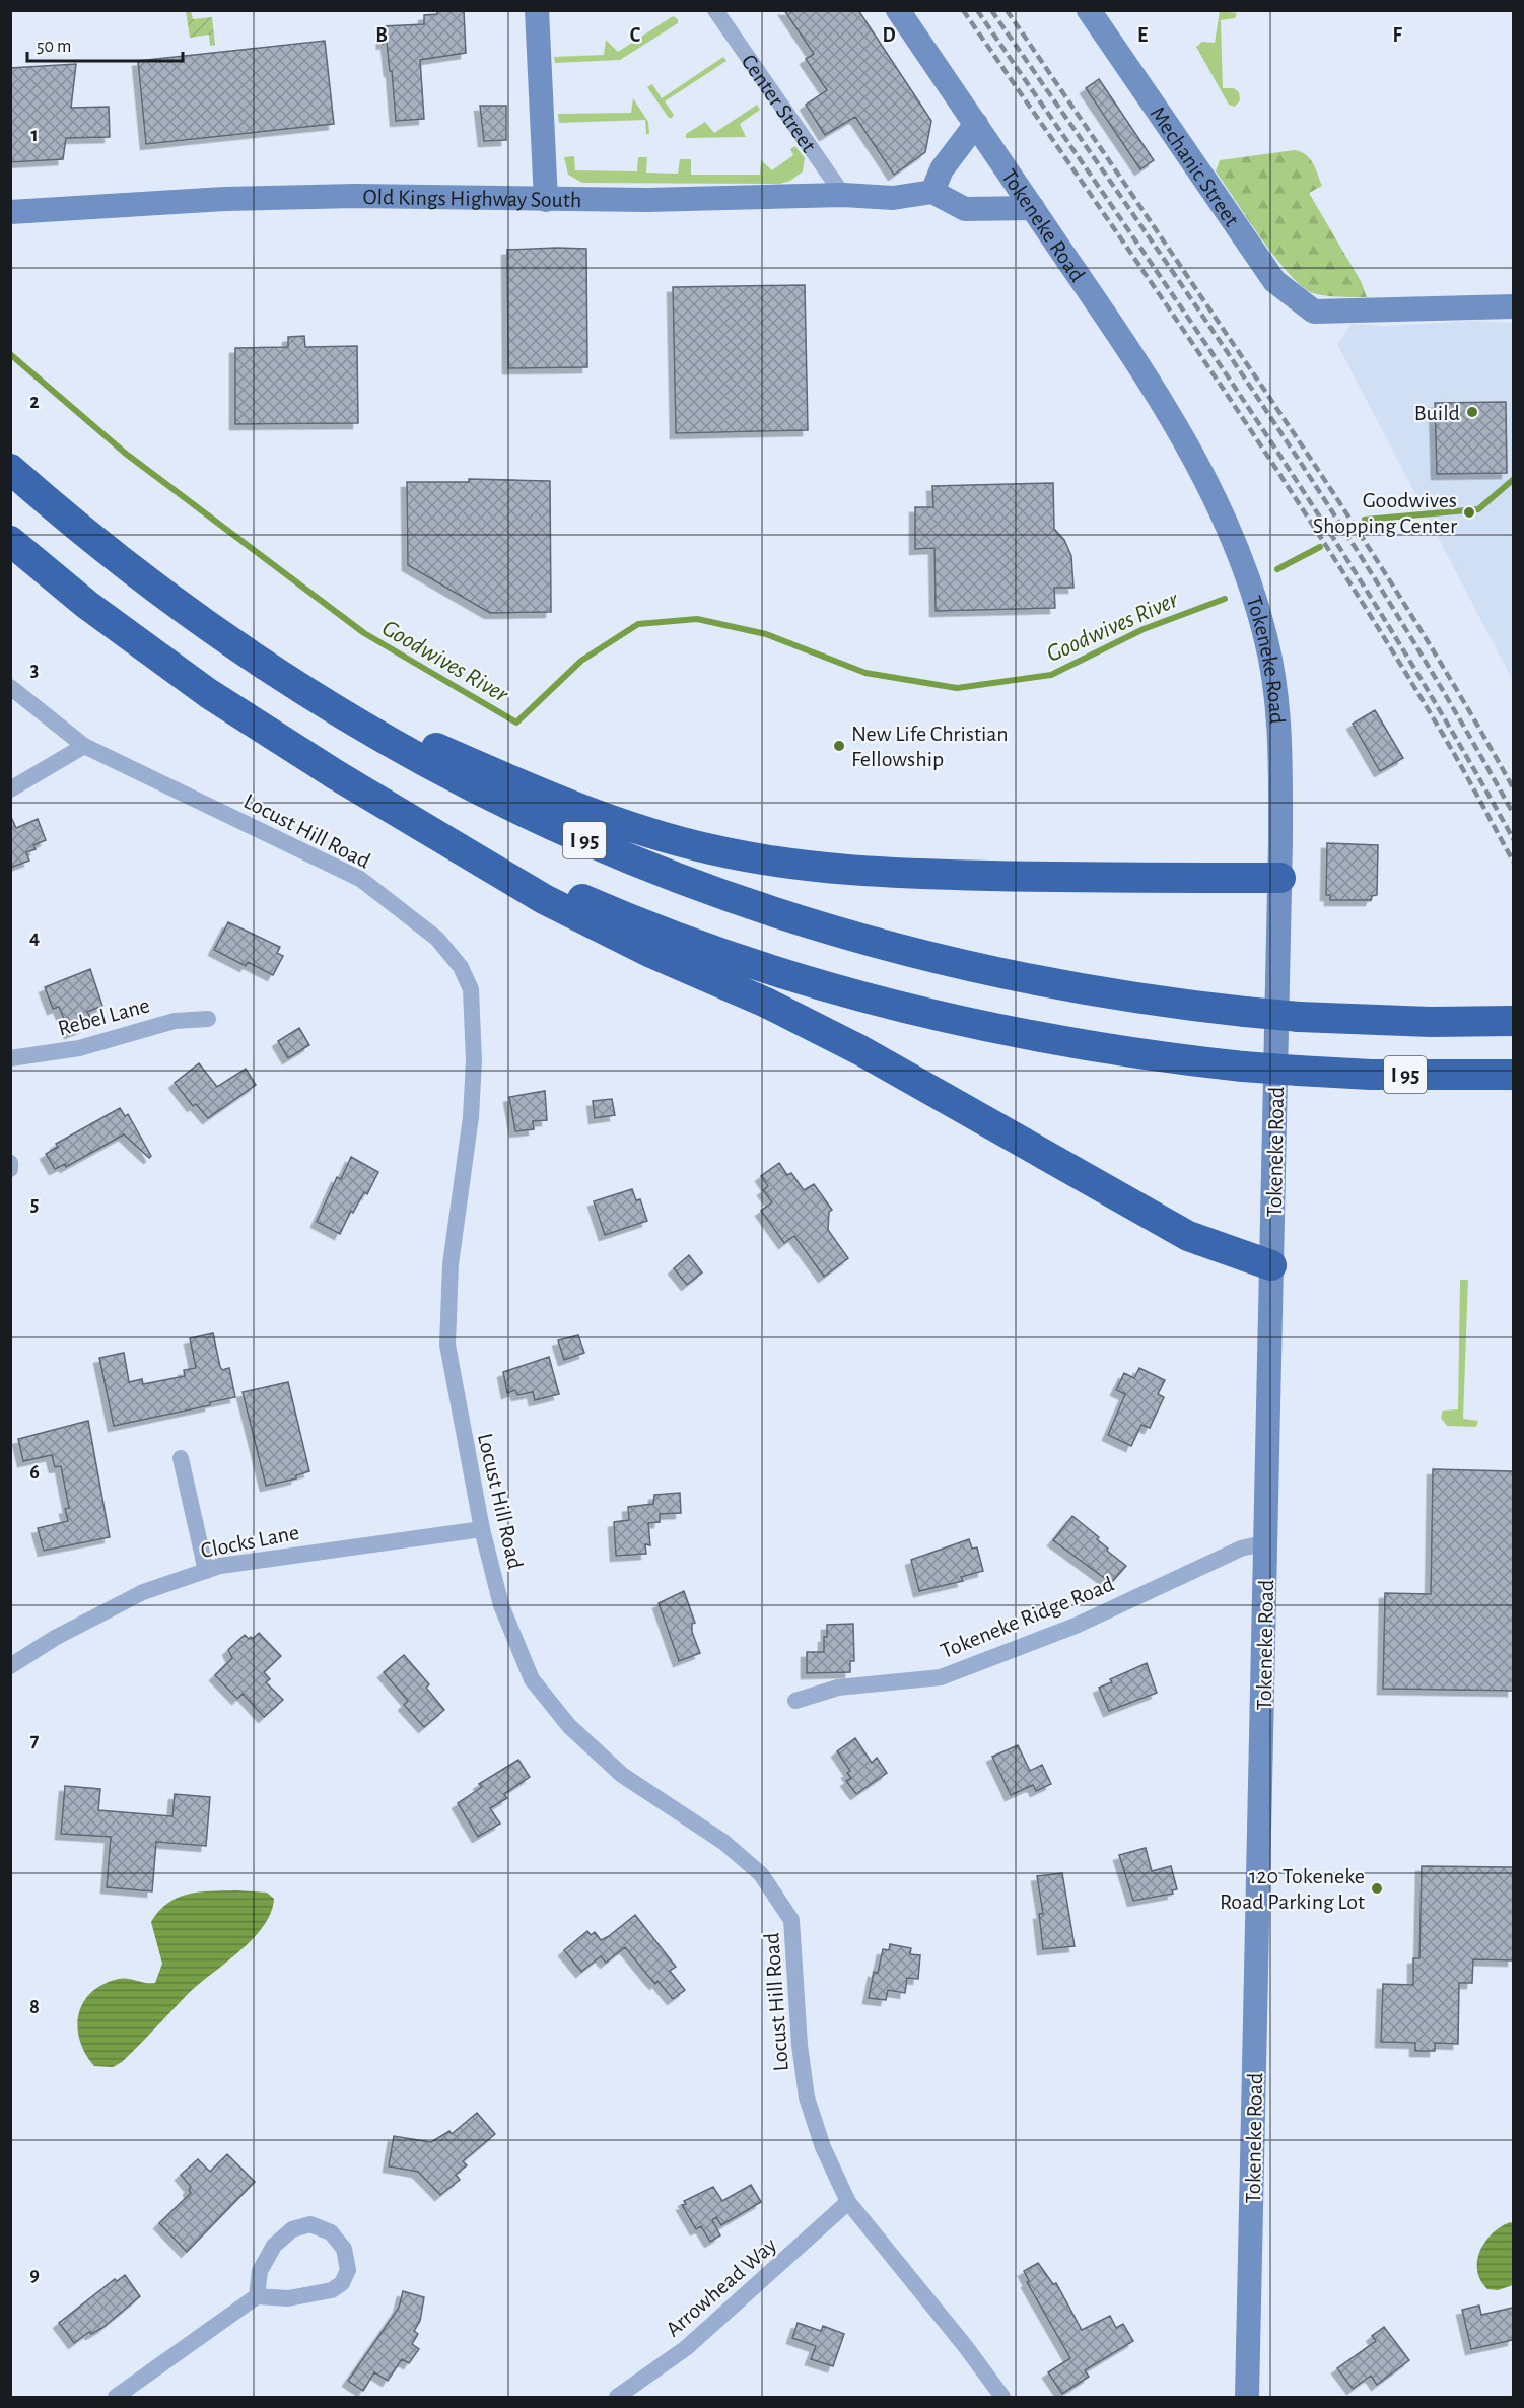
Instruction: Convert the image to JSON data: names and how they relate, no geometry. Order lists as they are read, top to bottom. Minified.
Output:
{"streets":{"highway":["I 95"],"main road":["Mechanic Street","Old Kings Highway South","Tokeneke Road"],"street":["Center Street","Locust Hill Road","Rebel Lane","Clocks Lane","Tokeneke Ridge Road","Arrowhead Way"]},"crossings":[["Center Street","Old Kings Highway South"],["Tokeneke Road","Tokeneke Ridge Road"],["Locust Hill Road","Clocks Lane"],["Locust Hill Road","Arrowhead Way"]],"water":["Goodwives River"],"places":["Build","Goodwives Shopping Center","New Life Christian Fellowship","120 Tokeneke Road Parking Lot"],"scale_bar":"50 m","grid":{"columns":["B","C","D","E","F"],"rows":["1","2","3","4","5","6","7","8","9"]}}
